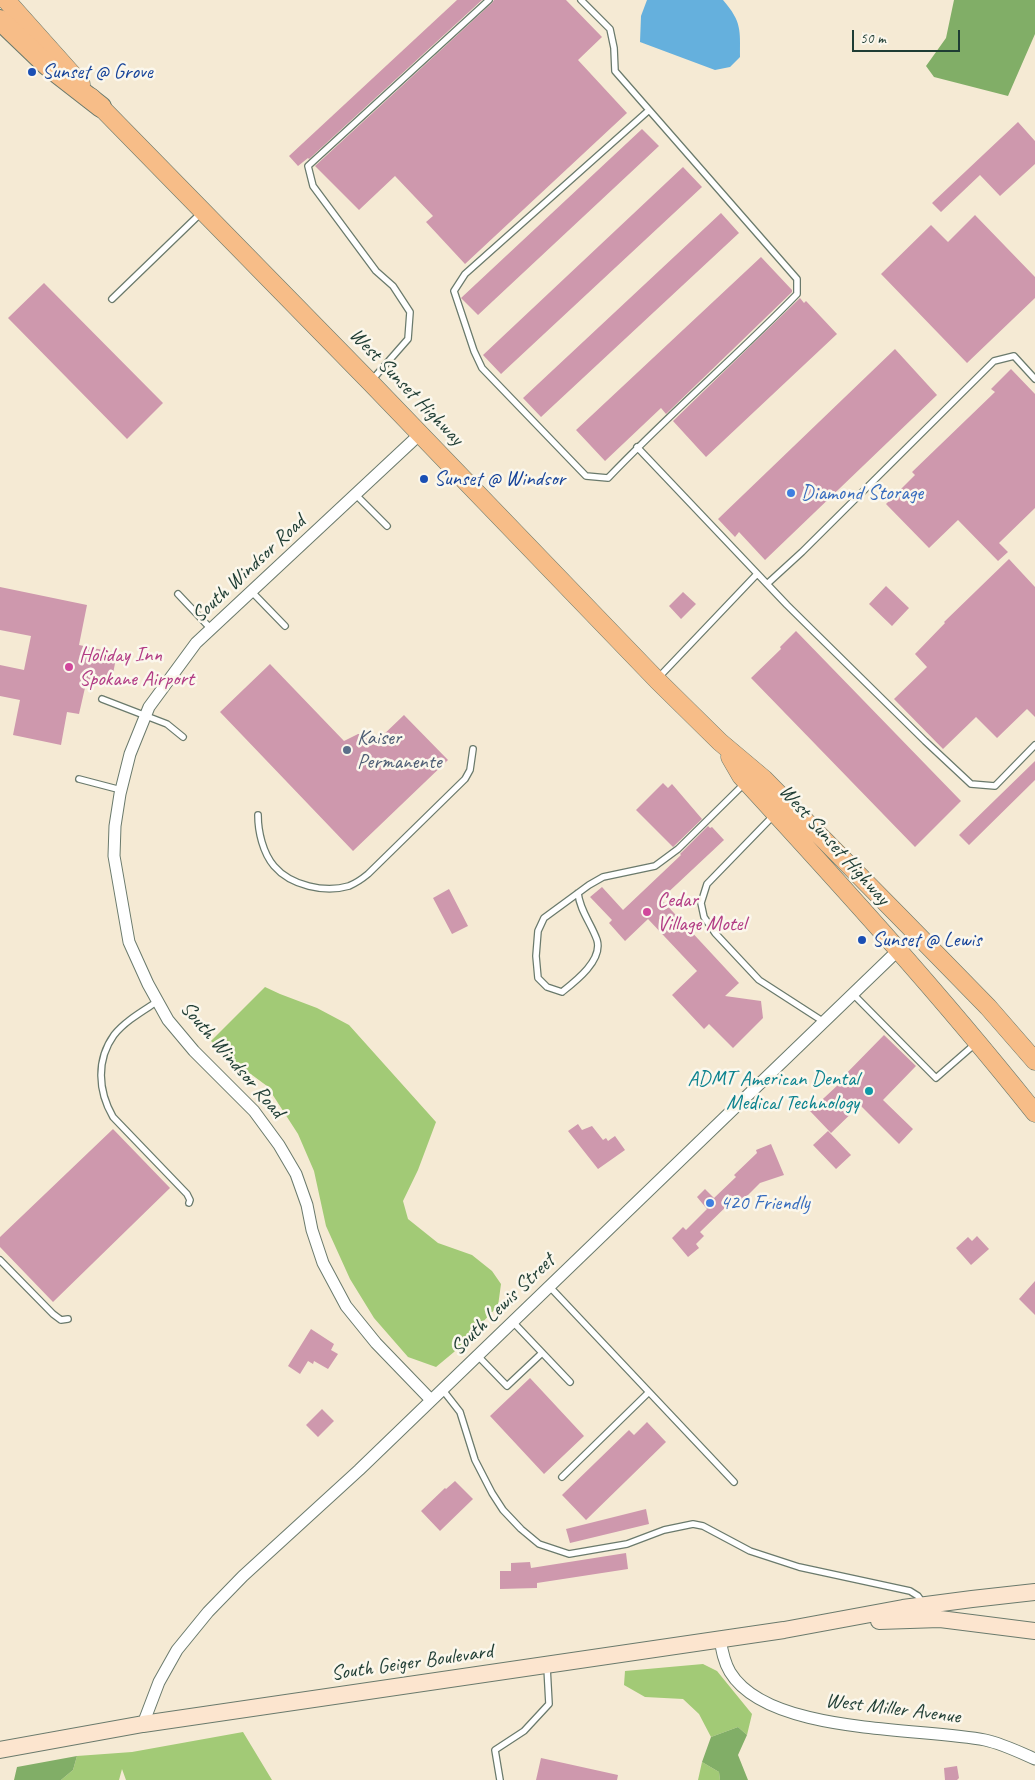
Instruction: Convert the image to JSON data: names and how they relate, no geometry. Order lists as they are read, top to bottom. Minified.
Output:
{"streets":{"main road":["West Sunset Highway"],"street":["South Windsor Road","South Lewis Street","South Geiger Boulevard","West Miller Avenue"]},"crossings":[["West Sunset Highway","South Windsor Road"],["West Sunset Highway","South Lewis Street"],["South Windsor Road","South Lewis Street"],["South Lewis Street","South Geiger Boulevard"],["South Geiger Boulevard","West Miller Avenue"]],"places":["Sunset @ Grove","Sunset @ Windsor","Diamond Storage","Holiday Inn Spokane Airport","Kaiser Permanente","Cedar Village Motel","Sunset @ Lewis","ADMT American Dental Medical Technology","420 Friendly"],"scale_bar":"50 m"}
